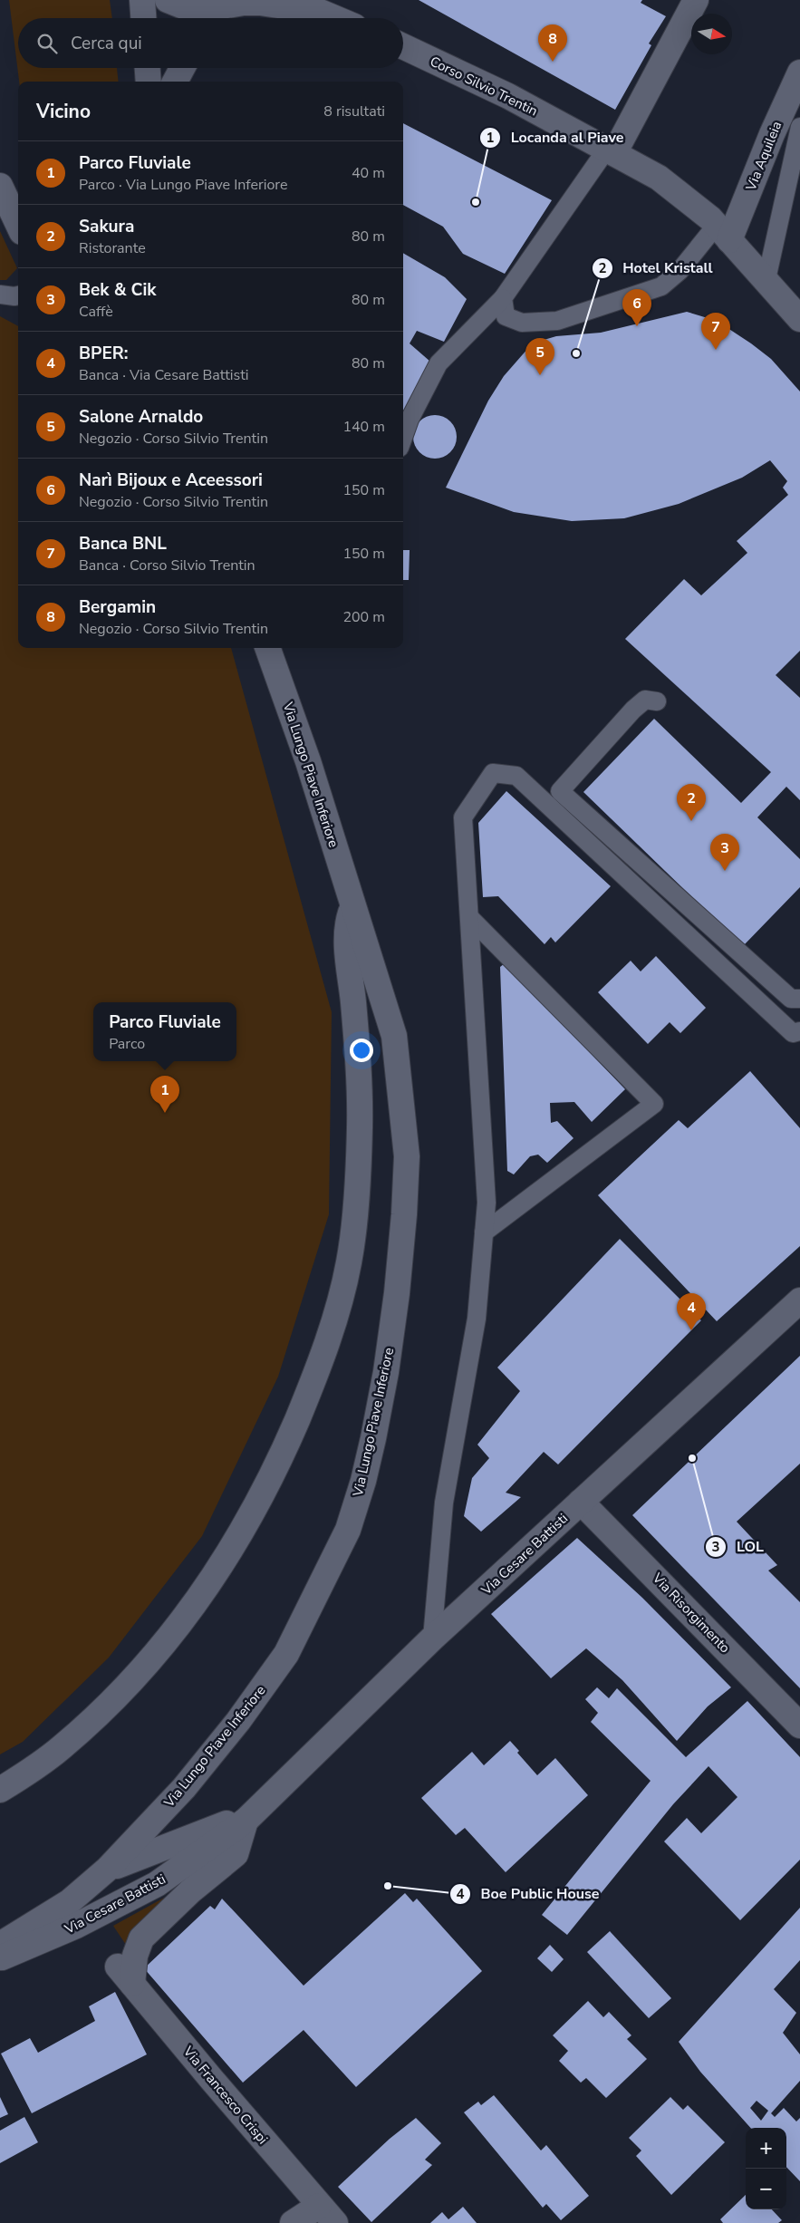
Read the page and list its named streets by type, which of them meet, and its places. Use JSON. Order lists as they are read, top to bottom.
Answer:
{
  "streets": {
    "street": [
      "Corso Silvio Trentin",
      "Via Aquileia",
      "Via Lungo Piave Inferiore",
      "Via Cesare Battisti",
      "Via Risorgimento",
      "Via Francesco Crispi"
    ]
  },
  "crossings": [
    ["Corso Silvio Trentin", "Via Aquileia"],
    ["Via Lungo Piave Inferiore", "Via Cesare Battisti"],
    ["Via Cesare Battisti", "Via Risorgimento"],
    ["Via Cesare Battisti", "Via Francesco Crispi"]
  ],
  "places": [
    "Locanda al Piave",
    "Hotel Kristall",
    "LOL",
    "Boe Public House"
  ],
  "north": "right",
  "page": {
    "search": "Cerca qui",
    "pins": [
      "8",
      "6",
      "7",
      "5",
      "2",
      "3",
      "1",
      "4"
    ],
    "heading": ["Vicino", "8 risultati"],
    "list": [
      {
        "mark": "1",
        "name": "Parco Fluviale",
        "note": "Parco · Via Lungo Piave Inferiore",
        "value": "40 m"
      },
      {
        "mark": "2",
        "name": "Sakura",
        "note": "Ristorante",
        "value": "80 m"
      },
      {
        "mark": "3",
        "name": "Bek & Cik",
        "note": "Caffè",
        "value": "80 m"
      },
      {
        "mark": "4",
        "name": "BPER:",
        "note": "Banca · Via Cesare Battisti",
        "value": "80 m"
      },
      {
        "mark": "5",
        "name": "Salone Arnaldo",
        "note": "Negozio · Corso Silvio Trentin",
        "value": "140 m"
      },
      {
        "mark": "6",
        "name": "Narì Bijoux e Aceessori",
        "note": "Negozio · Corso Silvio Trentin",
        "value": "150 m"
      },
      {
        "mark": "7",
        "name": "Banca BNL",
        "note": "Banca · Corso Silvio Trentin",
        "value": "150 m"
      },
      {
        "mark": "8",
        "name": "Bergamin",
        "note": "Negozio · Corso Silvio Trentin",
        "value": "200 m"
      }
    ],
    "popup": ["Parco Fluviale", "Parco"],
    "map_buttons": ["+", "−"]
  }
}
